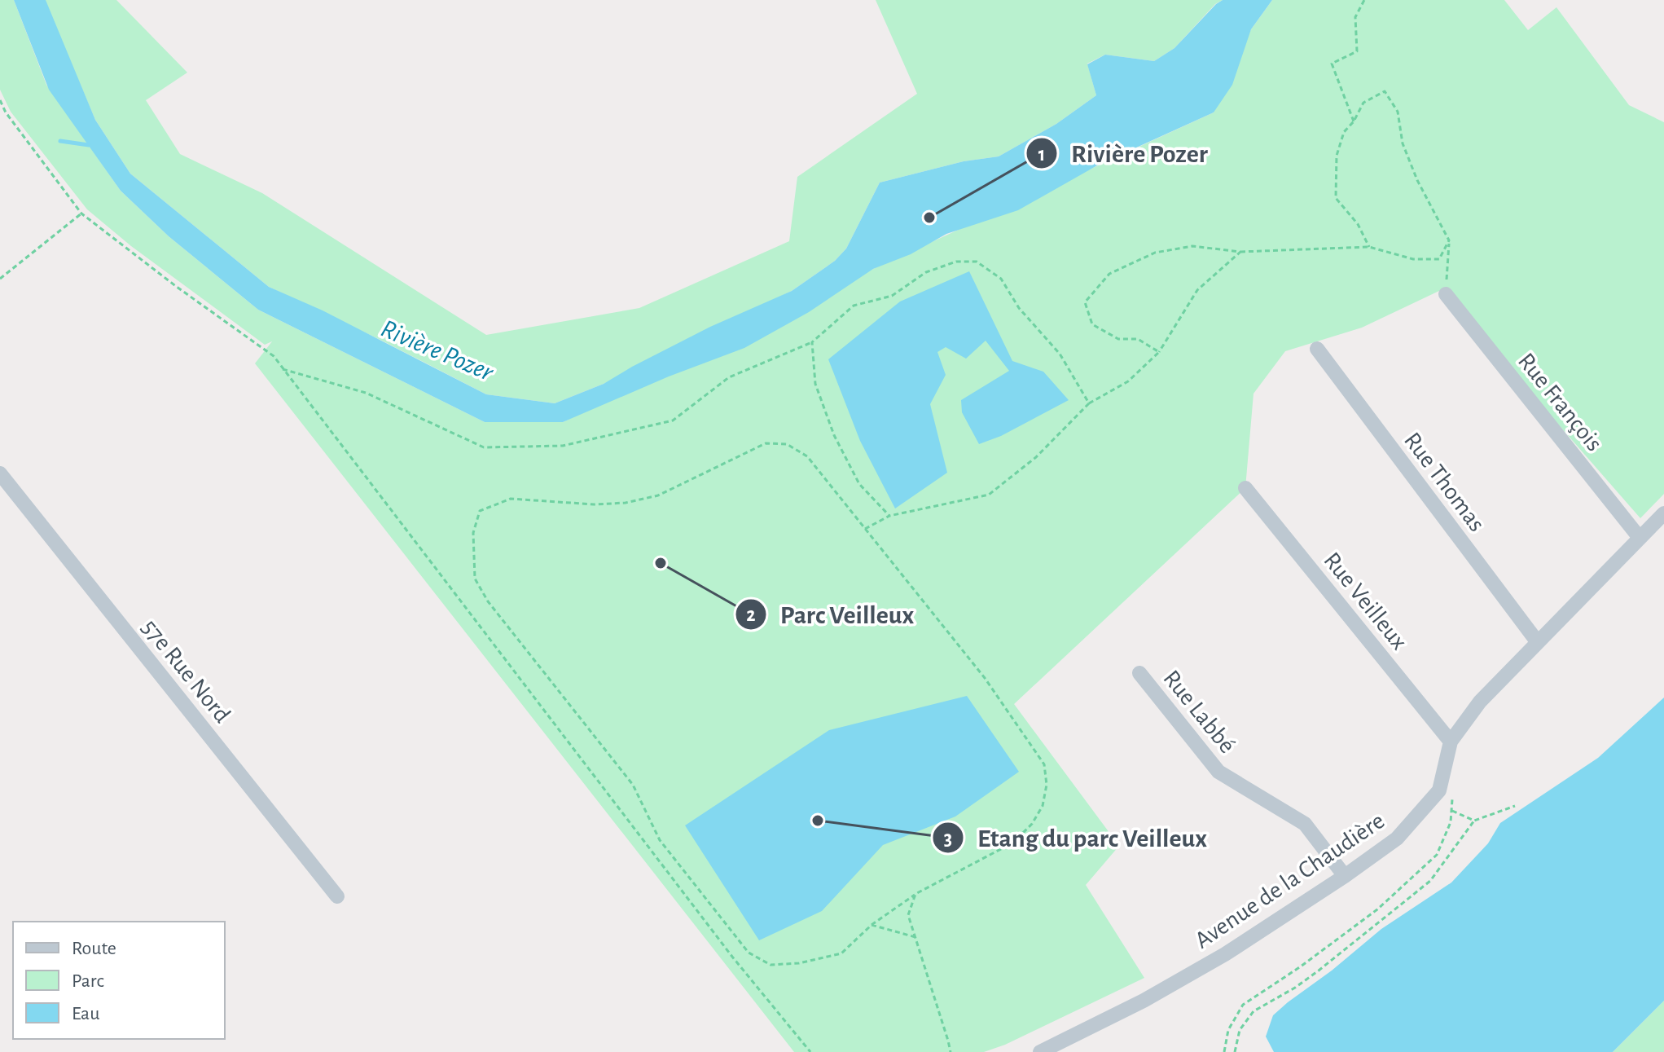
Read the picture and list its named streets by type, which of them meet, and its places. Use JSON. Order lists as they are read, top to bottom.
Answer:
{
  "streets": {
    "street": [
      "Rue François",
      "Rue Thomas",
      "Rue Veilleux",
      "57e Rue Nord",
      "Rue Labbé",
      "Avenue de la Chaudière"
    ]
  },
  "crossings": [
    ["Rue François", "Avenue de la Chaudière"],
    ["Rue Thomas", "Avenue de la Chaudière"],
    ["Rue Veilleux", "Avenue de la Chaudière"],
    ["Rue Labbé", "Avenue de la Chaudière"]
  ],
  "water": ["Rivière Pozer"],
  "places": ["Rivière Pozer", "Parc Veilleux", "Etang du parc Veilleux"],
  "legend": ["Route", "Parc", "Eau"]
}
